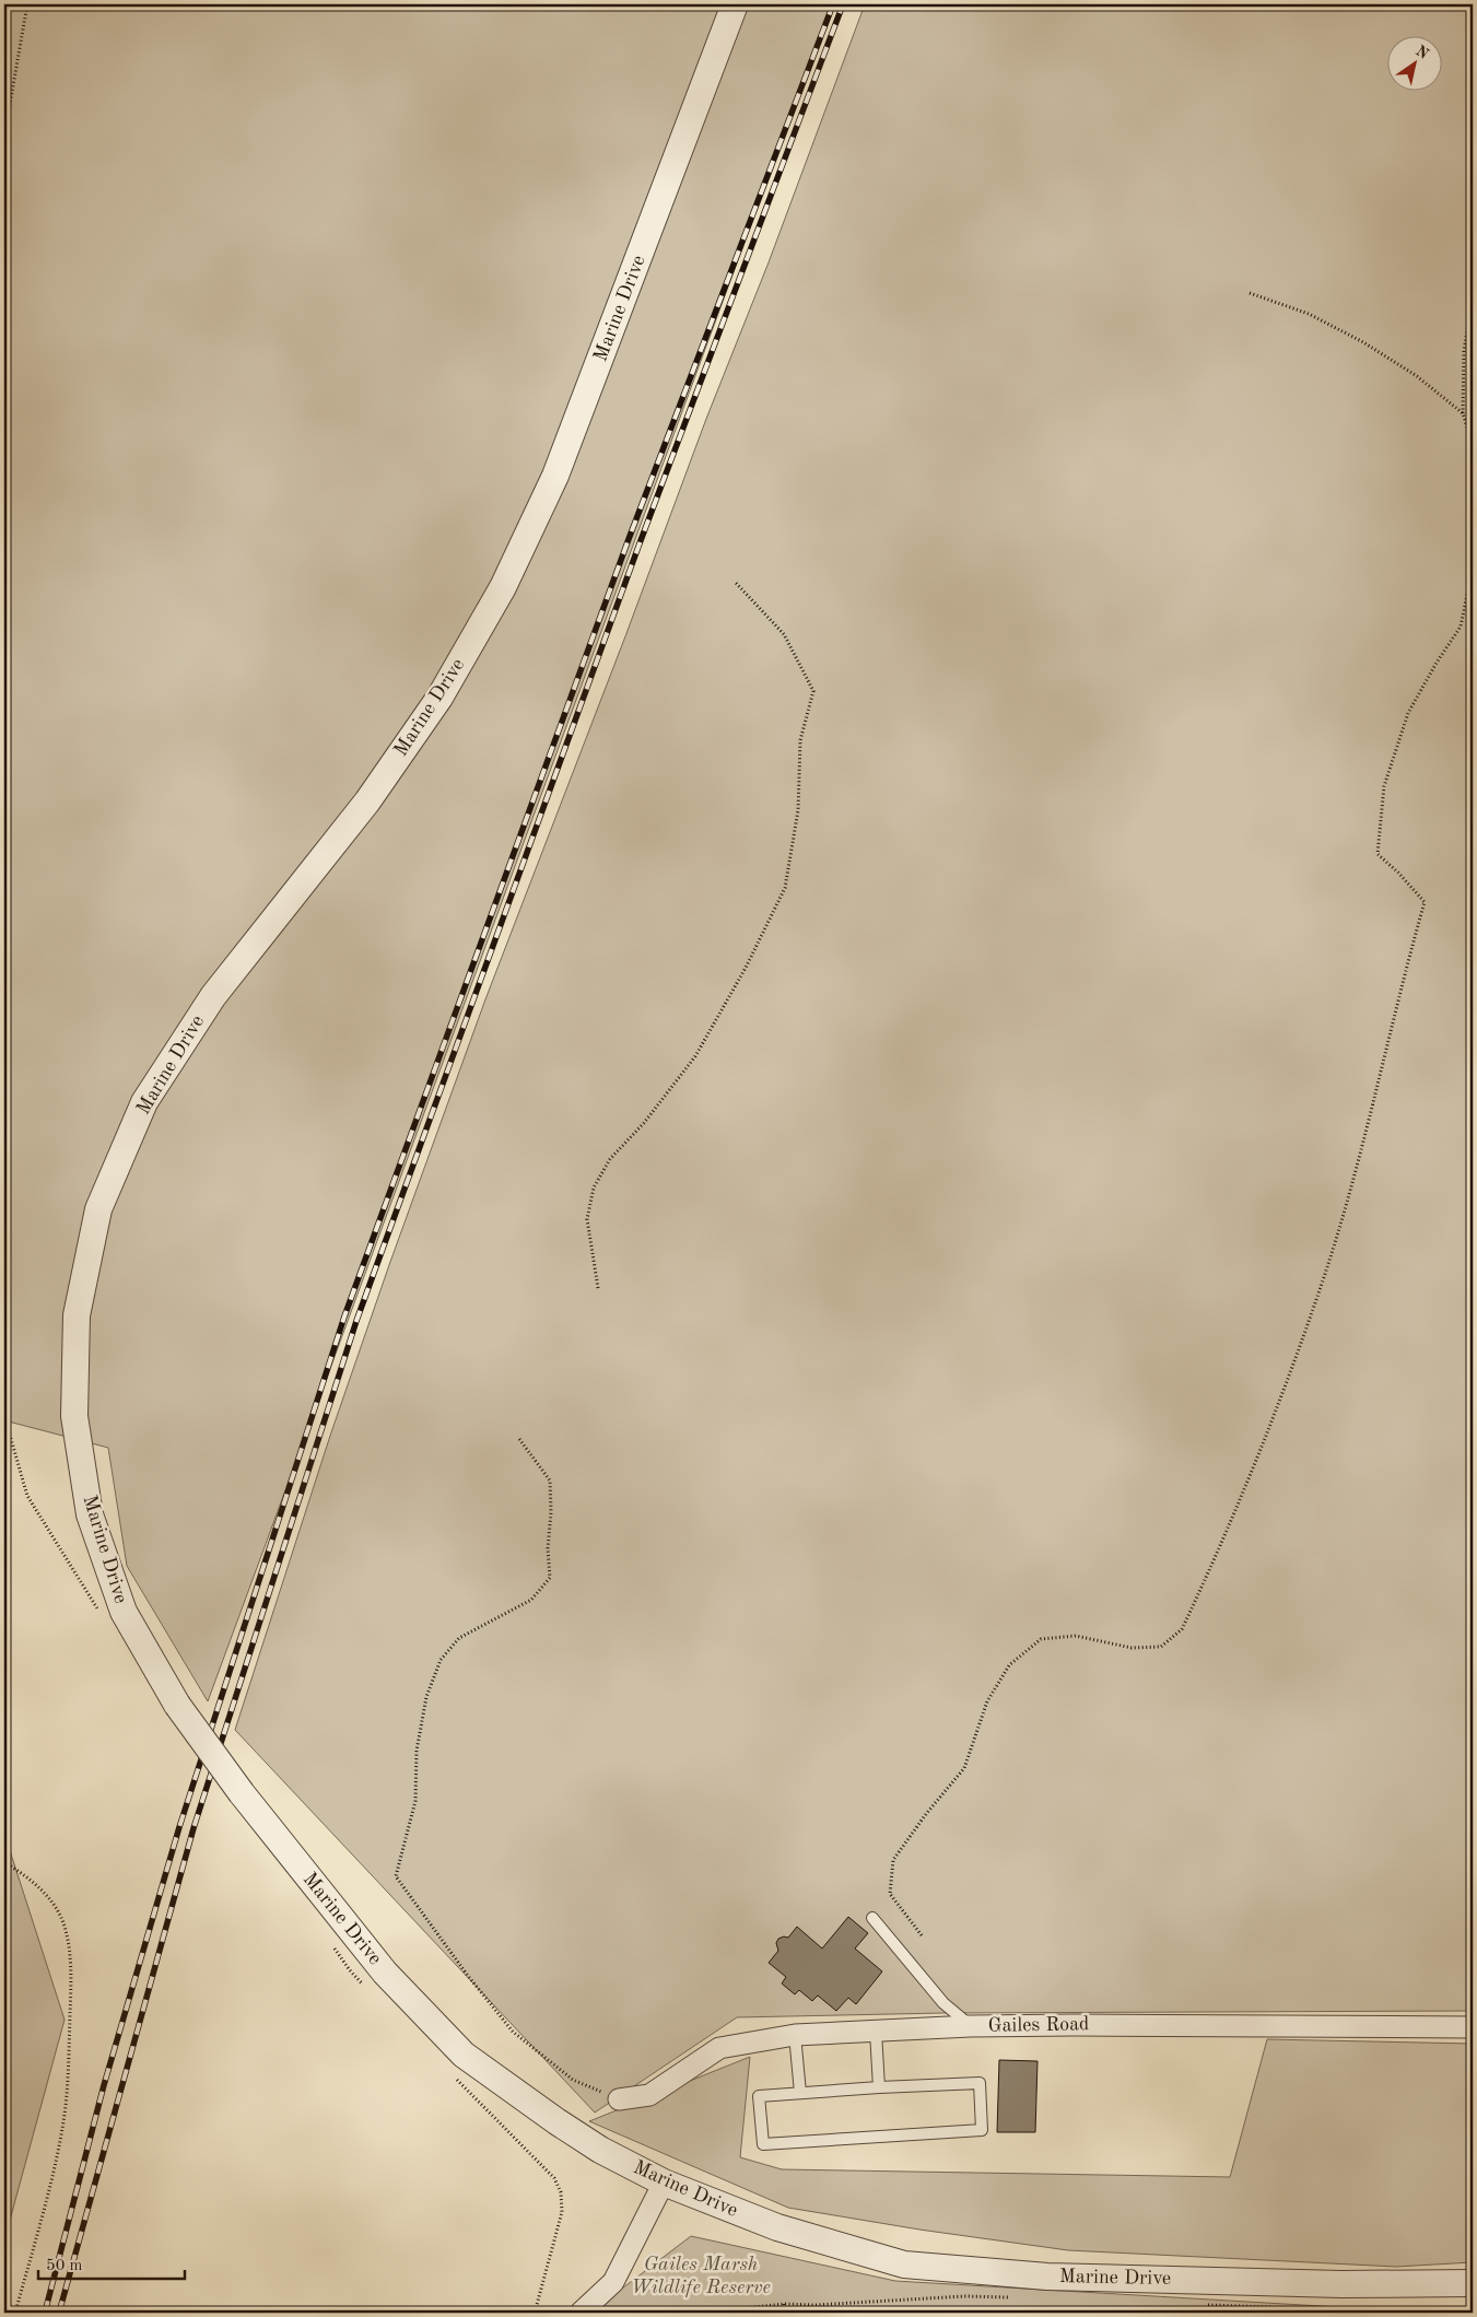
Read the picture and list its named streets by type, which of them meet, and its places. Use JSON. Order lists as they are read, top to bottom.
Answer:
{
  "streets": {
    "street": ["Marine Drive", "Gailes Road"]
  },
  "parks": ["Gailes Marsh Wildlife Reserve"],
  "scale_bar": "50 m",
  "north": "top right"
}
